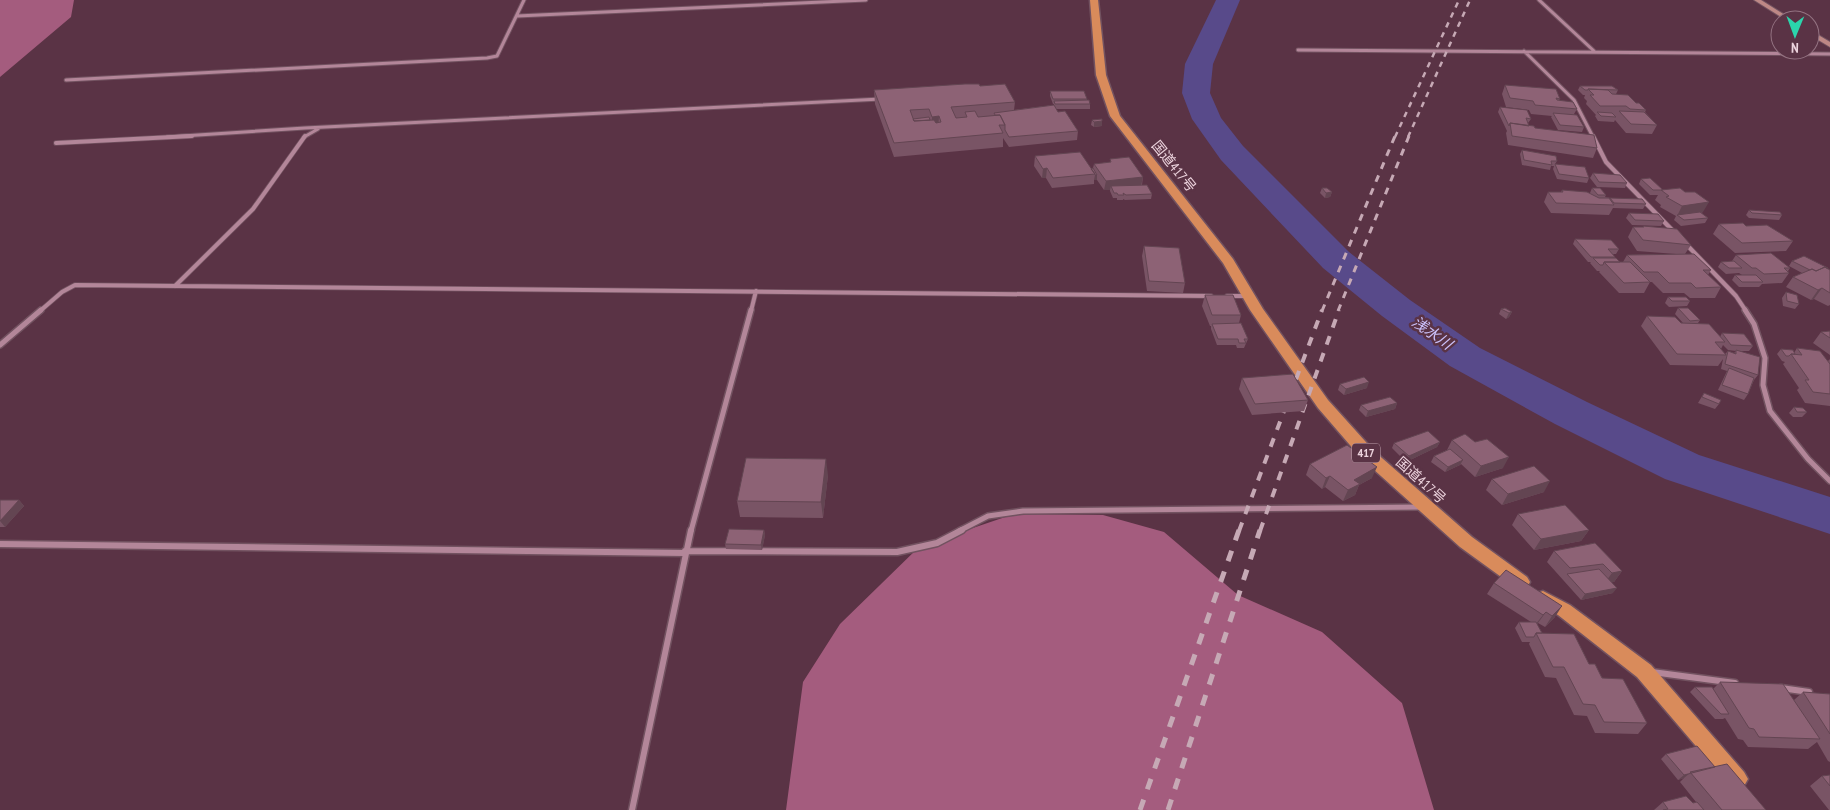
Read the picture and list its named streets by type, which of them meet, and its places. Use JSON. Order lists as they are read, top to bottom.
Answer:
{
  "streets": {
    "highway": ["国道417号", "417"]
  },
  "water": ["浅水川"],
  "north": "bottom"
}
